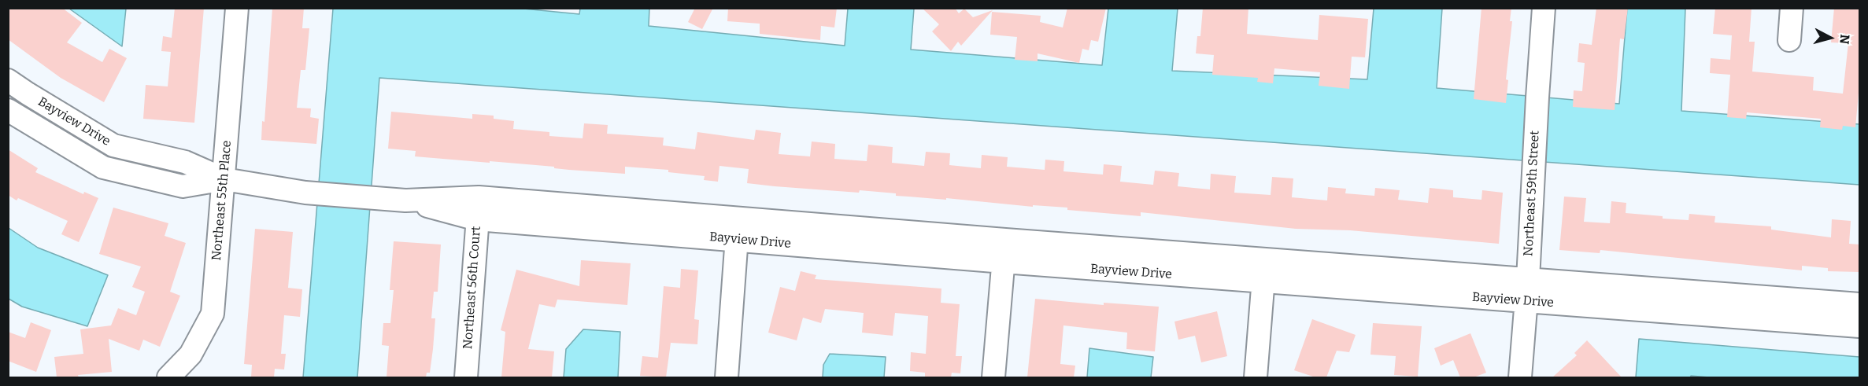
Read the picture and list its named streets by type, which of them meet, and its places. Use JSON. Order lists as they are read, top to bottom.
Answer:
{
  "streets": {
    "street": [
      "Bayview Drive",
      "Northeast 59th Street",
      "Northeast 55th Place",
      "Northeast 56th Court"
    ]
  },
  "crossings": [
    ["Bayview Drive", "Northeast 59th Street"],
    ["Bayview Drive", "Northeast 55th Place"],
    ["Bayview Drive", "Northeast 56th Court"]
  ],
  "north": "right"
}
